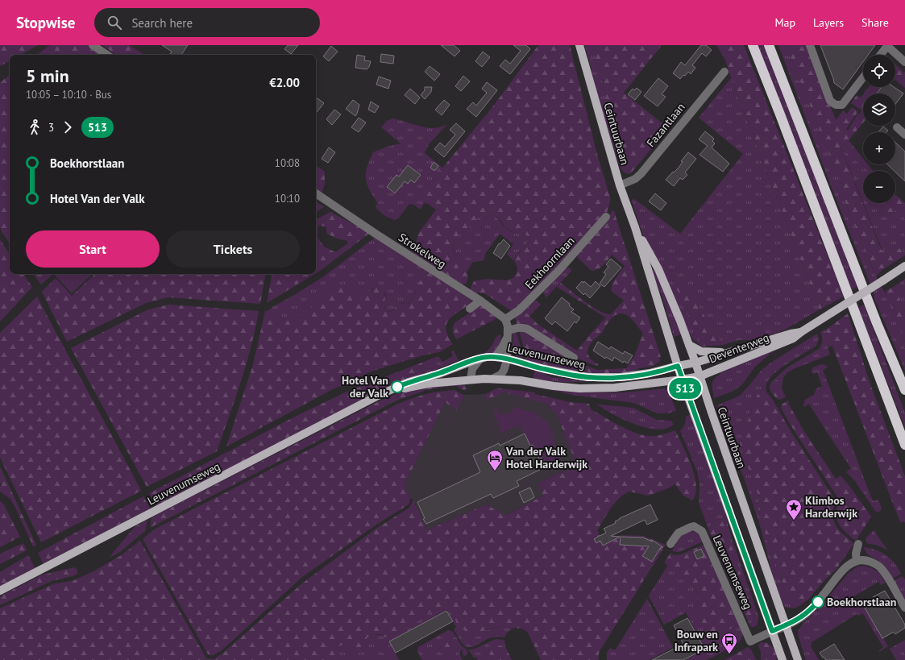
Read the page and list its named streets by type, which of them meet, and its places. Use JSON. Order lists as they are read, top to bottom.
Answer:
{
  "streets": {
    "main road": ["Ceintuurbaan", "Deventerweg", "Leuvenumseweg"],
    "street": ["Fazantlaan", "Strokelweg", "Eekhoornlaan"]
  },
  "crossings": [
    ["Fazantlaan", "Ceintuurbaan"],
    ["Ceintuurbaan", "Deventerweg"],
    ["Ceintuurbaan", "Leuvenumseweg"],
    ["Strokelweg", "Eekhoornlaan"],
    ["Deventerweg", "Leuvenumseweg"]
  ],
  "places": {
    "other": ["Hotel Van der Valk", "Boekhorstlaan"],
    "hotel": ["Van der Valk Hotel Harderwijk"],
    "place": ["Klimbos Harderwijk"],
    "bus stop": ["Bouw en Infrapark"]
  },
  "lines": ["bus line 513"],
  "page": {
    "header": "Stopwise",
    "search": "Search here",
    "nav": ["Map", "Layers", "Share"],
    "on_map": "513",
    "map_buttons": ["+", "−"],
    "heading": ["5 min", "10:05 – 10:10 · Bus", "€2.00"],
    "legs": ["3", "513"],
    "list": [
      {
        "name": "Boekhorstlaan",
        "value": "10:08"
      },
      {
        "name": "Hotel Van der Valk",
        "value": "10:10"
      }
    ],
    "buttons": ["Start", "Tickets"]
  }
}
